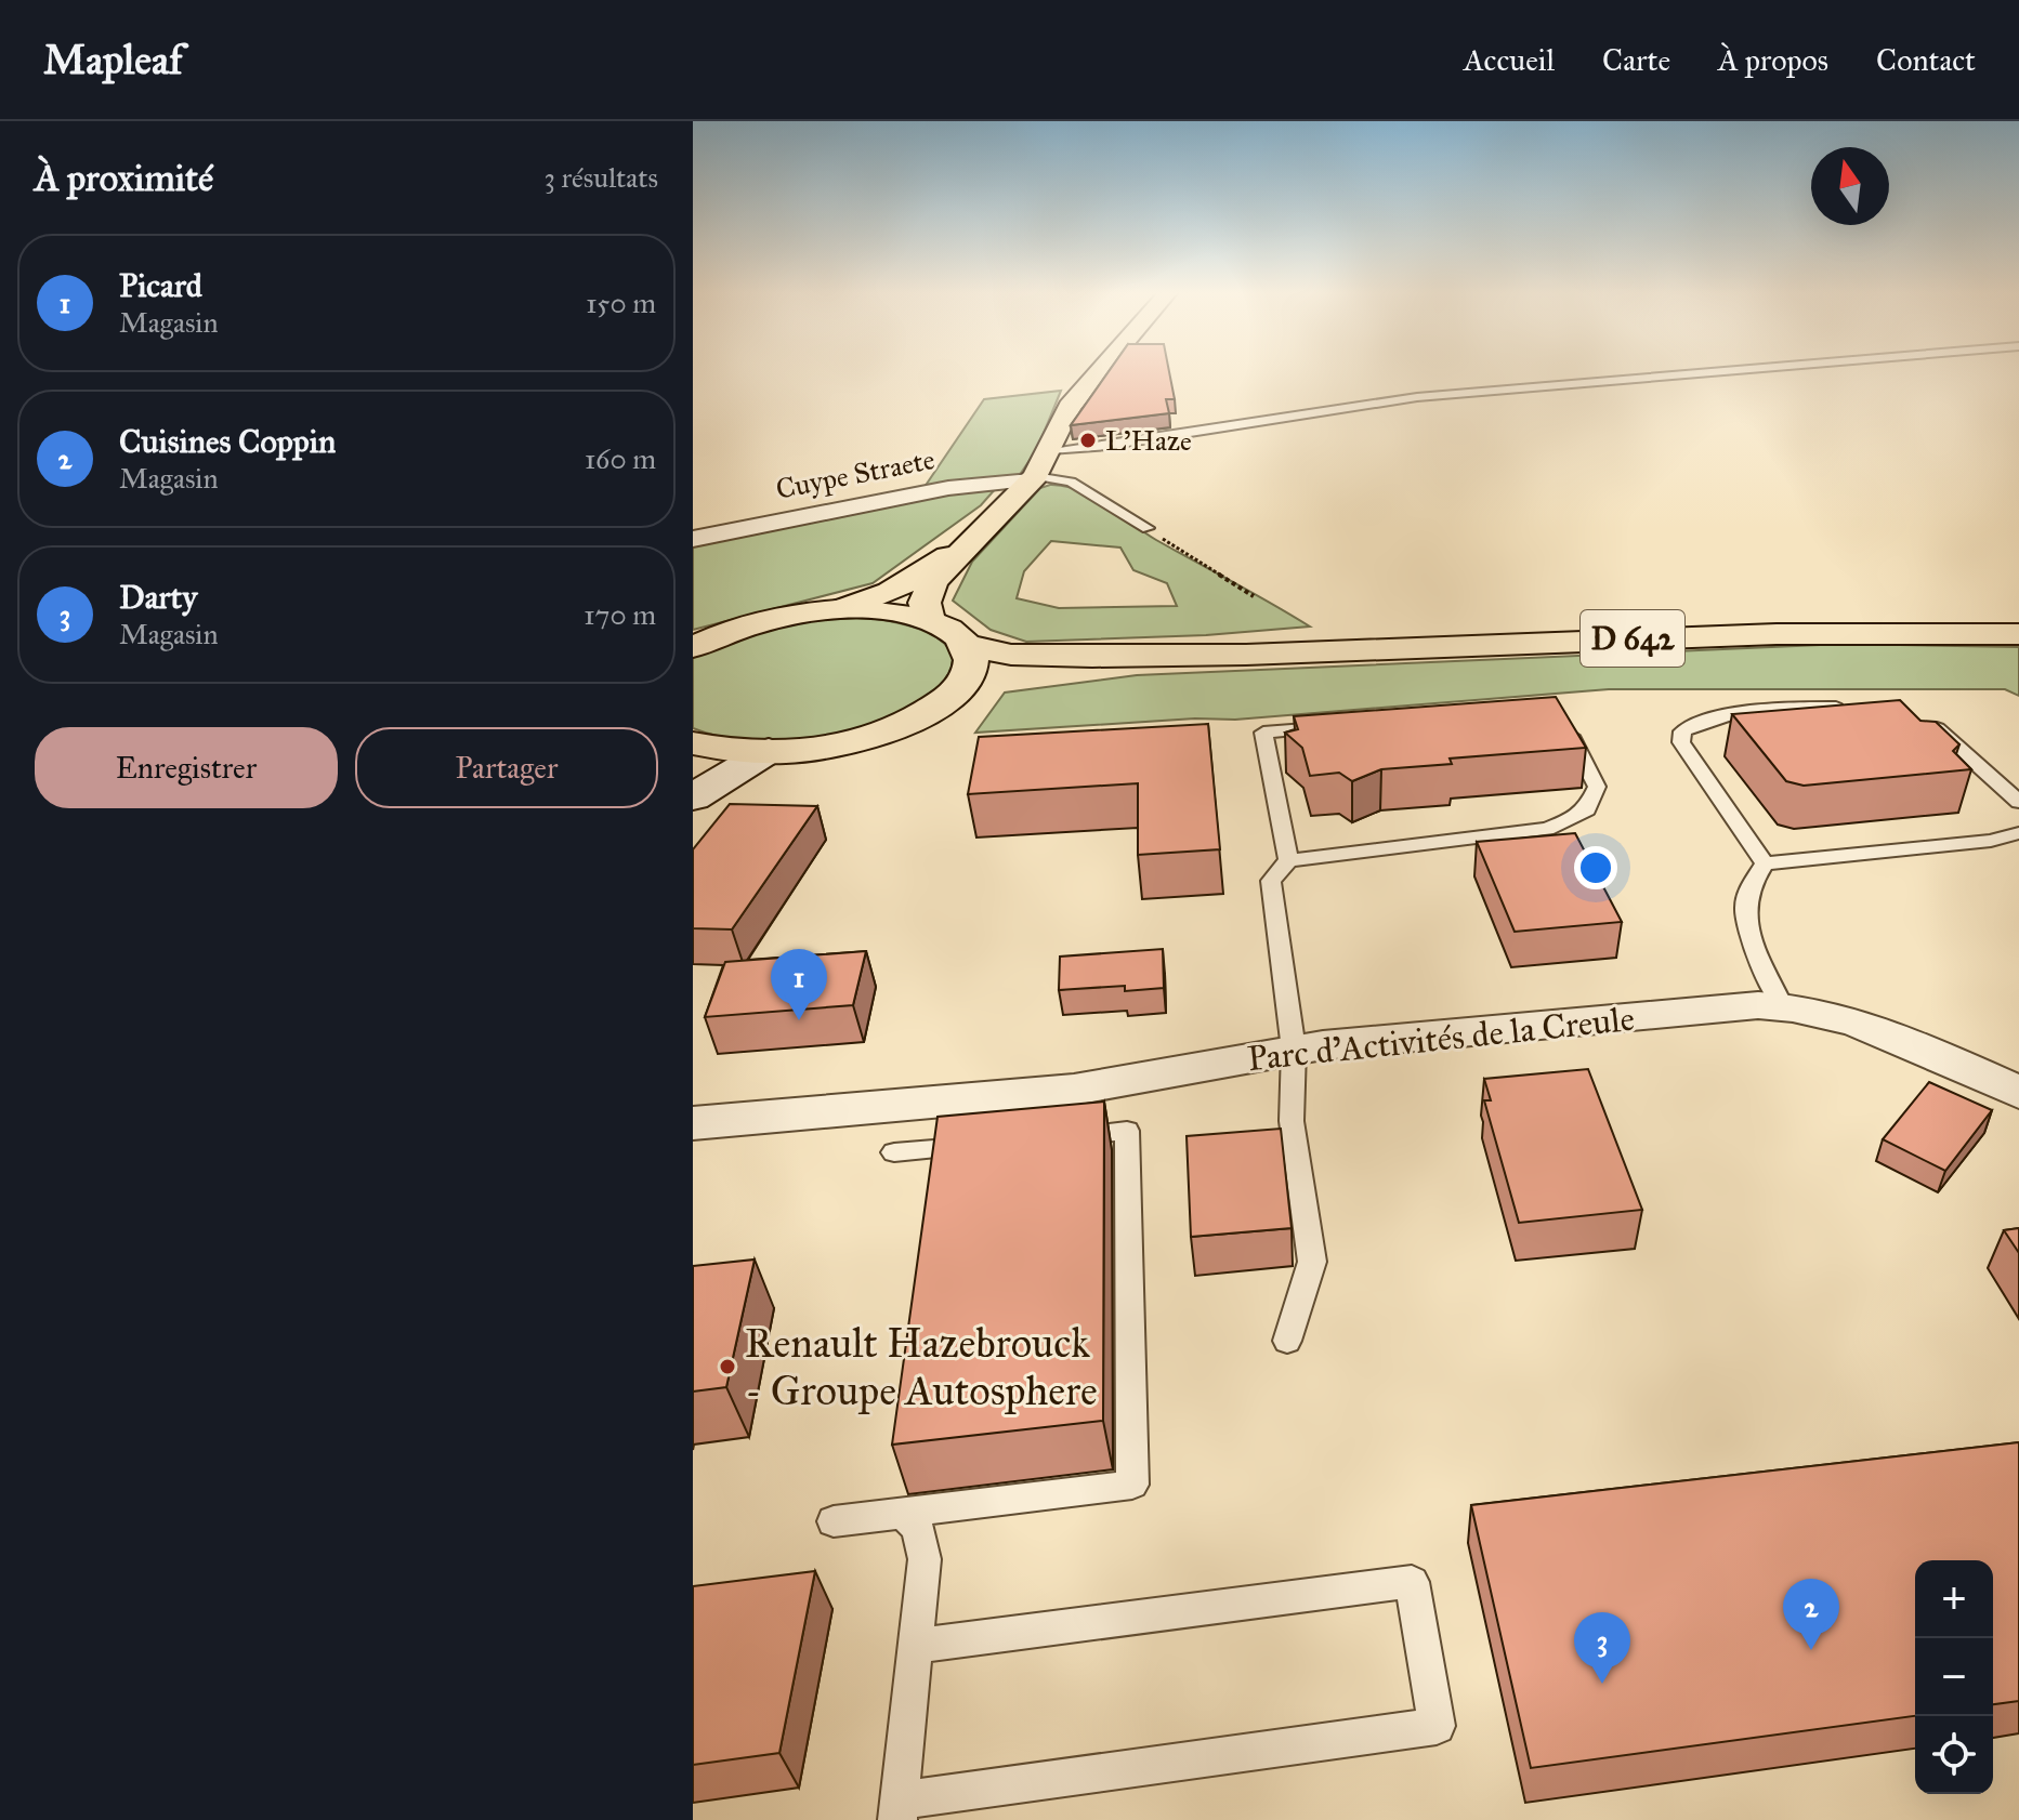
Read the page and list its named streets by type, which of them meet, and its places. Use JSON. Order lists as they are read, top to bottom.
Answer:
{
  "streets": {
    "main road": ["D 642"],
    "street": ["Cuype Straete", "Parc d'Activités de la Creule"]
  },
  "places": ["L'Haze", "Renault Hazebrouck - Groupe Autosphere"],
  "north": "top",
  "page": {
    "header": "Mapleaf",
    "nav": [
      "Accueil",
      "Carte",
      "À propos",
      "Contact"
    ],
    "heading": ["À proximité", "3 résultats"],
    "list": [
      {
        "mark": "1",
        "name": "Picard",
        "note": "Magasin",
        "value": "150 m"
      },
      {
        "mark": "2",
        "name": "Cuisines Coppin",
        "note": "Magasin",
        "value": "160 m"
      },
      {
        "mark": "3",
        "name": "Darty",
        "note": "Magasin",
        "value": "170 m"
      }
    ],
    "buttons": ["Enregistrer", "Partager"],
    "pins": ["1", "2", "3"],
    "map_buttons": ["+", "−"]
  }
}
